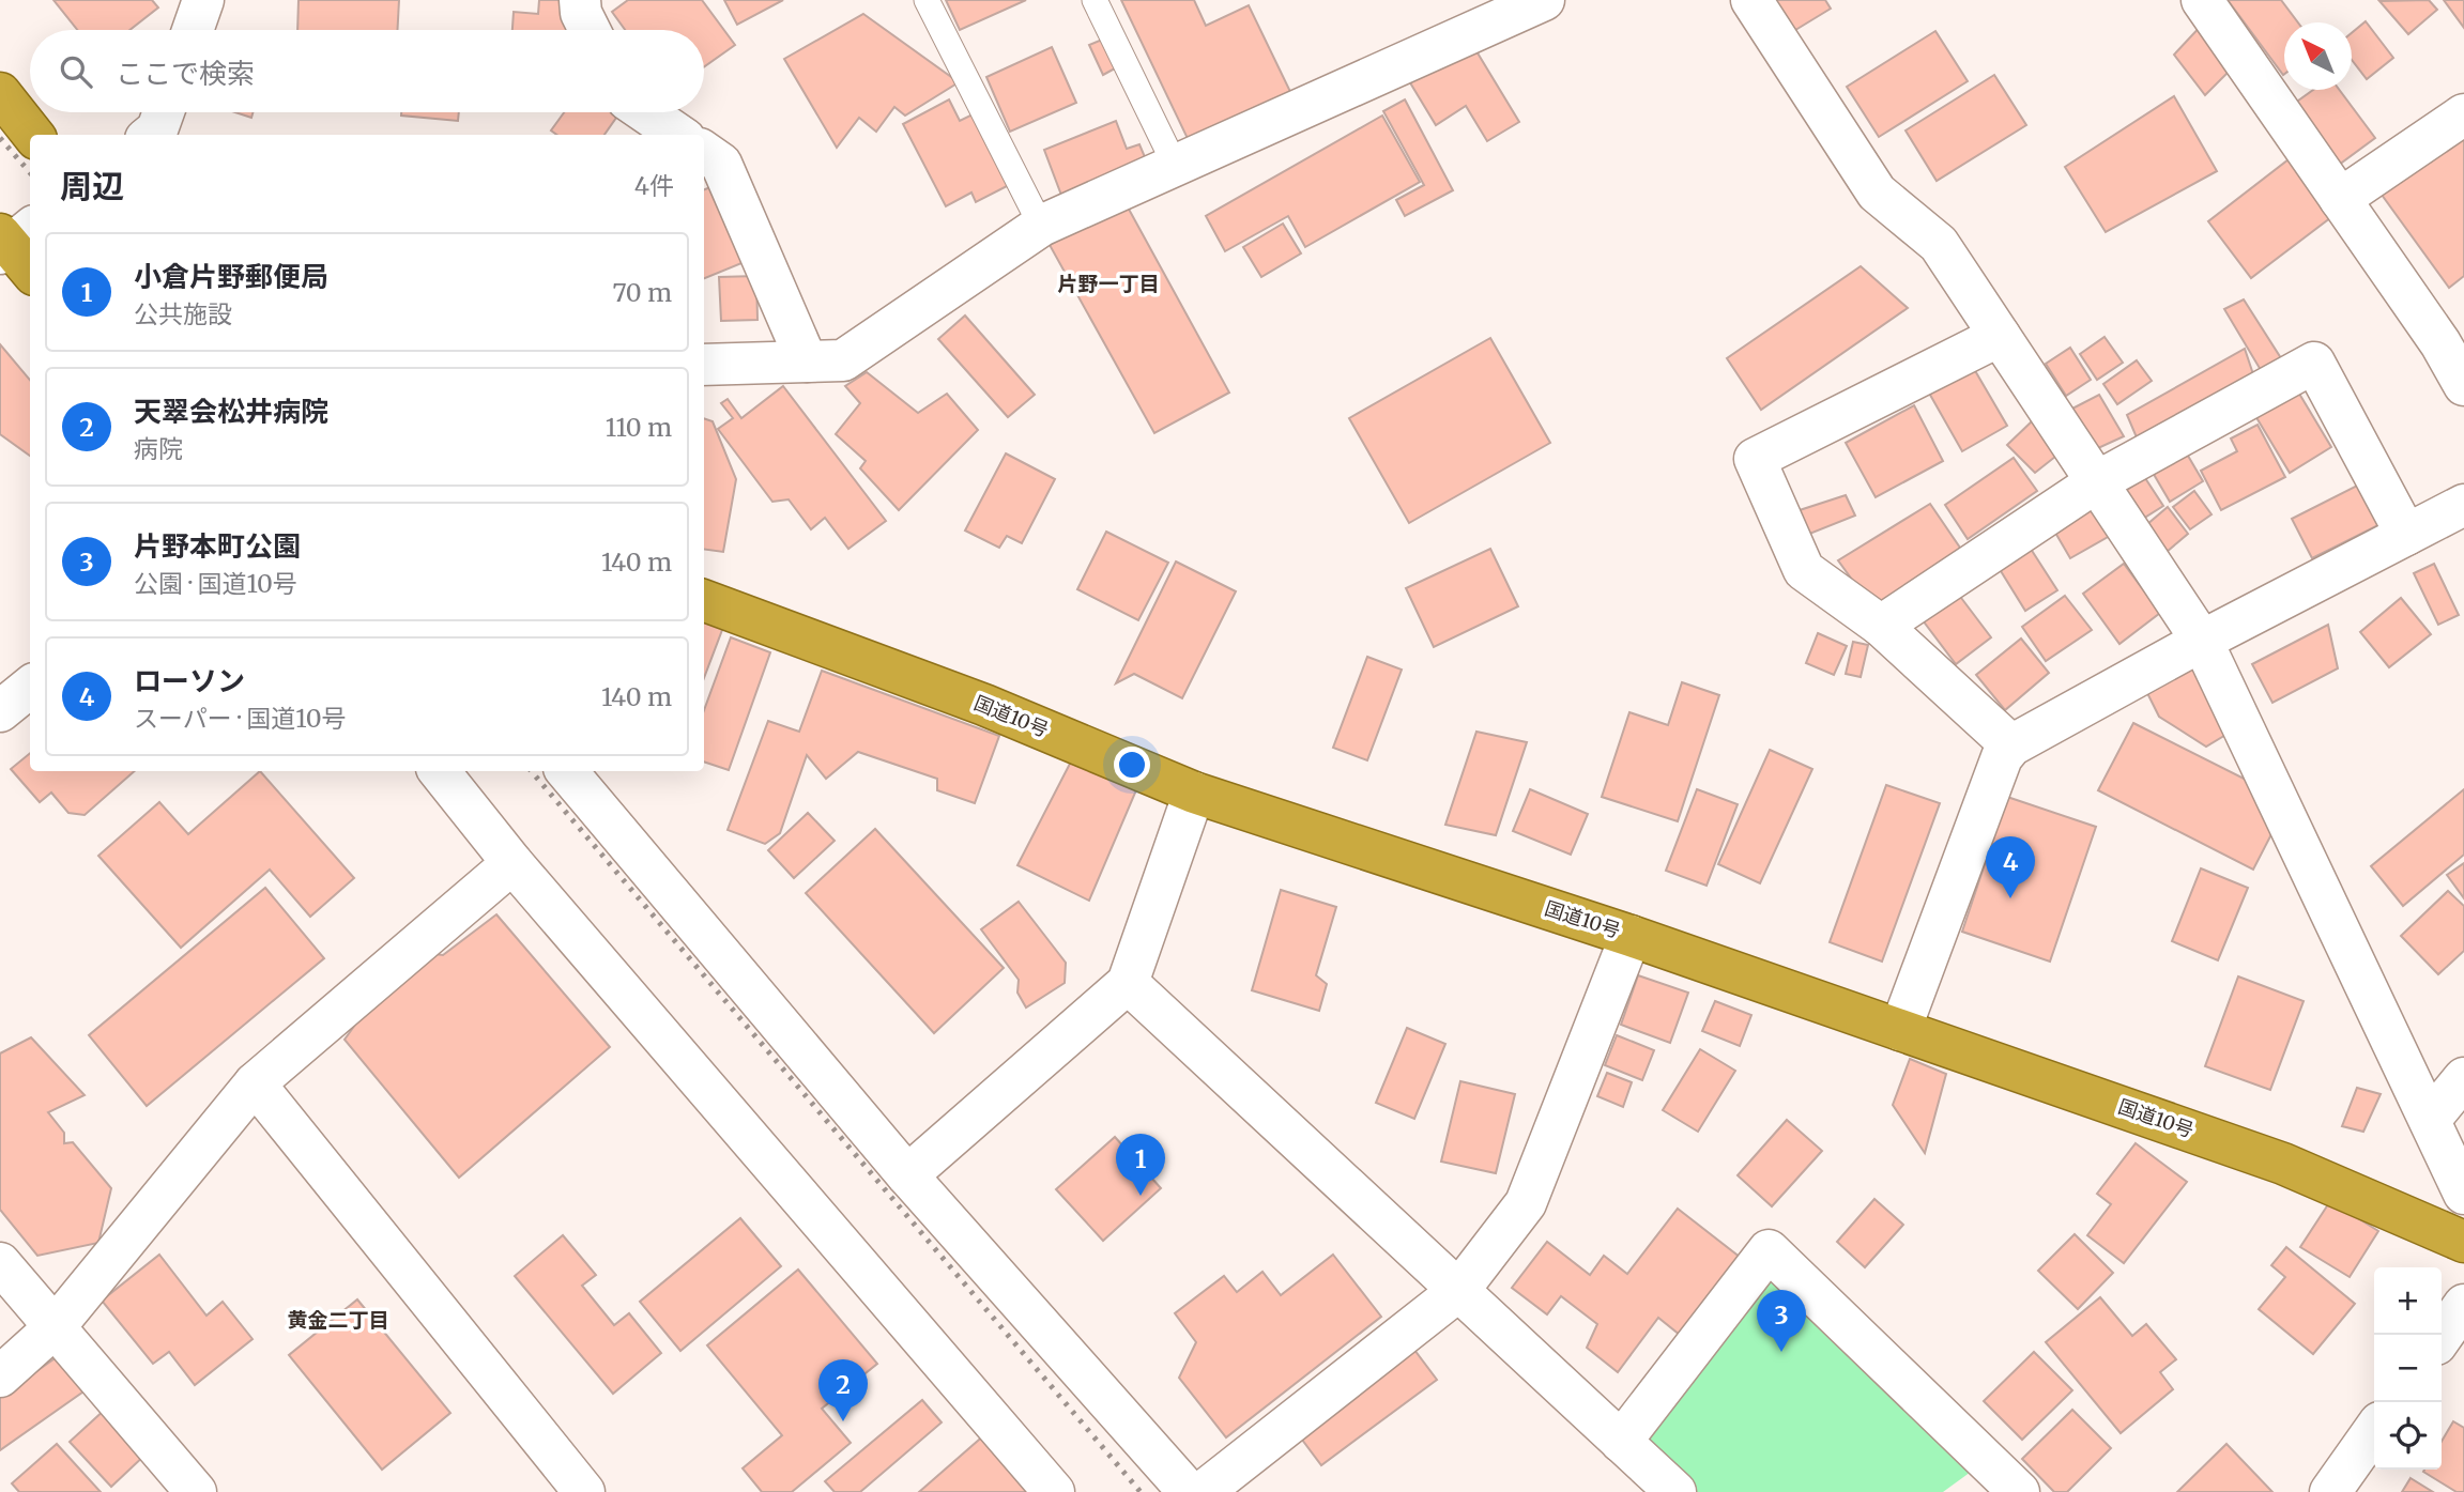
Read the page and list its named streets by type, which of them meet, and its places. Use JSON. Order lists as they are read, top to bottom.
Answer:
{
  "streets": {
    "highway": ["国道10号"]
  },
  "districts": ["片野一丁目", "黄金二丁目"],
  "north": "top left",
  "page": {
    "search": "ここで検索",
    "heading": ["周辺", "4件"],
    "list": [
      {
        "mark": "1",
        "name": "小倉片野郵便局",
        "note": "公共施設",
        "value": "70 m"
      },
      {
        "mark": "2",
        "name": "天翠会松井病院",
        "note": "病院",
        "value": "110 m"
      },
      {
        "mark": "3",
        "name": "片野本町公園",
        "note": "公園 · 国道10号",
        "value": "140 m"
      },
      {
        "mark": "4",
        "name": "ローソン",
        "note": "スーパー · 国道10号",
        "value": "140 m"
      }
    ],
    "pins": [
      "4",
      "1",
      "3",
      "2"
    ],
    "map_buttons": ["+", "−"]
  }
}
